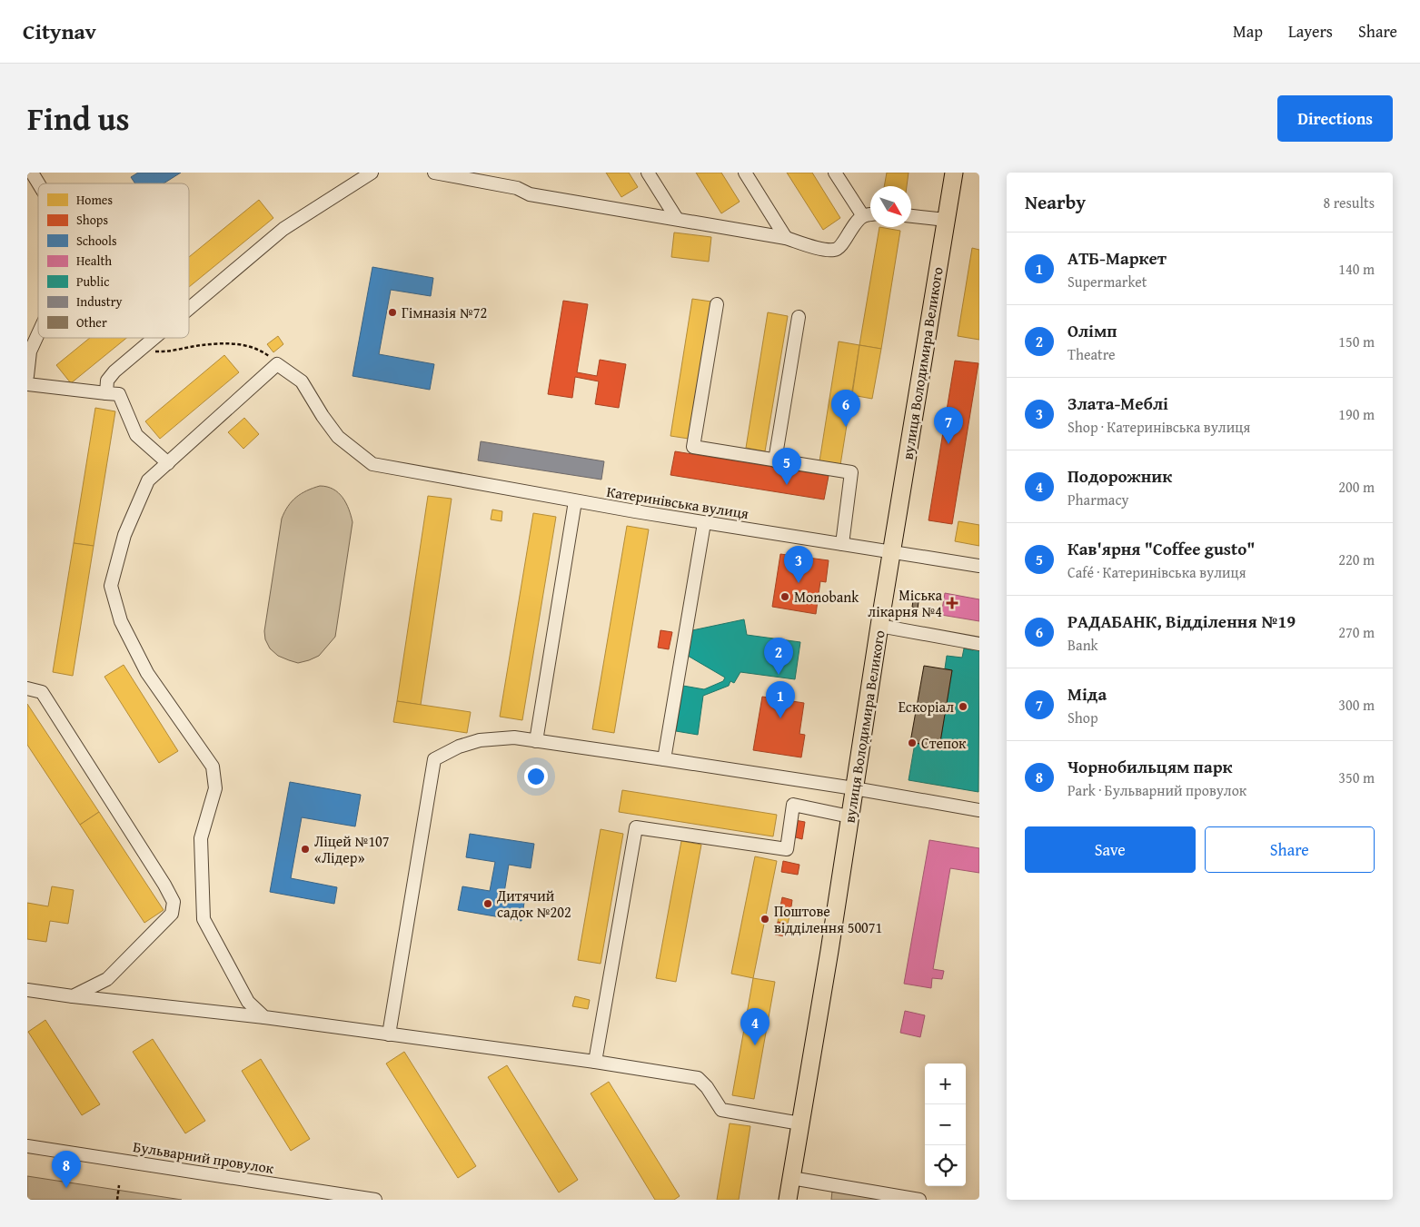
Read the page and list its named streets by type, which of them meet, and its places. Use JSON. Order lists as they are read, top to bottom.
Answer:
{
  "streets": {
    "main road": ["вулиця Володимира Великого"],
    "street": ["Катеринівська вулиця", "Бульварний провулок"]
  },
  "crossings": [
    ["вулиця Володимира Великого", "Катеринівська вулиця"]
  ],
  "places": {
    "other": [
      "Гімназія №72",
      "Monobank",
      "Ескоріал",
      "Степок",
      "Ліцей №107 «Лідер»",
      "Дитячий садок №202",
      "Поштове відділення 50071"
    ],
    "health": ["Міська лікарня №4"]
  },
  "legend": [
    "Homes",
    "Shops",
    "Schools",
    "Health",
    "Public",
    "Industry",
    "Other"
  ],
  "north": "bottom right",
  "page": {
    "header": "Citynav",
    "nav": ["Map", "Layers", "Share"],
    "title": "Find us",
    "buttons": [
      "Directions",
      ["Save", "Share"]
    ],
    "heading": ["Nearby", "8 results"],
    "list": [
      {
        "mark": "1",
        "name": "АТБ-Маркет",
        "note": "Supermarket",
        "value": "140 m"
      },
      {
        "mark": "2",
        "name": "Олімп",
        "note": "Theatre",
        "value": "150 m"
      },
      {
        "mark": "3",
        "name": "Злата-Меблі",
        "note": "Shop · Катеринівська вулиця",
        "value": "190 m"
      },
      {
        "mark": "4",
        "name": "Подорожник",
        "note": "Pharmacy",
        "value": "200 m"
      },
      {
        "mark": "5",
        "name": "Кав'ярня \"Coffee gusto\"",
        "note": "Café · Катеринівська вулиця",
        "value": "220 m"
      },
      {
        "mark": "6",
        "name": "РАДАБАНК, Відділення №19",
        "note": "Bank",
        "value": "270 m"
      },
      {
        "mark": "7",
        "name": "Міда",
        "note": "Shop",
        "value": "300 m"
      },
      {
        "mark": "8",
        "name": "Чорнобильцям парк",
        "note": "Park · Бульварний провулок",
        "value": "350 m"
      }
    ],
    "pins": [
      "6",
      "7",
      "5",
      "3",
      "2",
      "1",
      "4",
      "8"
    ],
    "map_buttons": ["+", "−"]
  }
}
